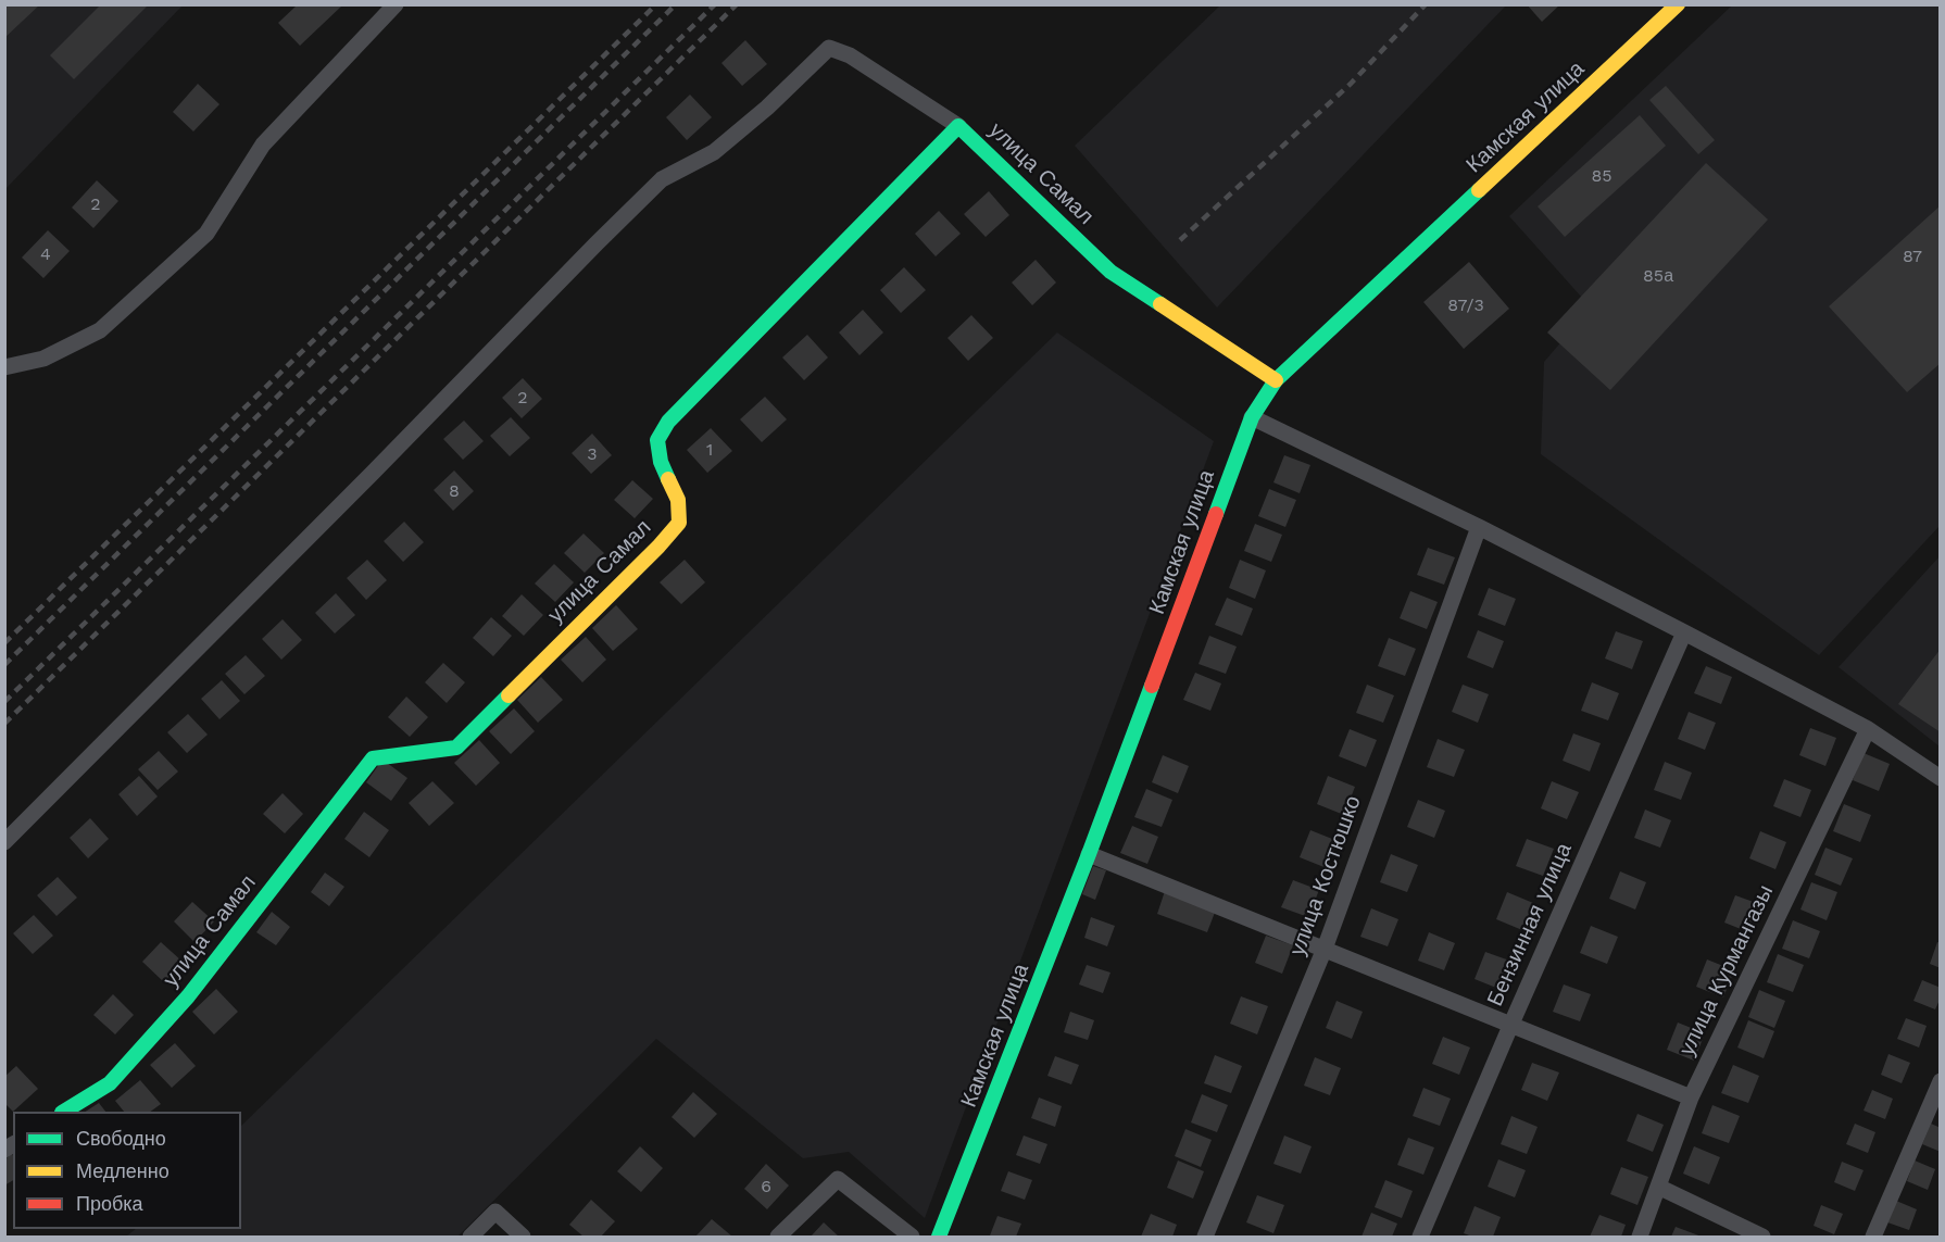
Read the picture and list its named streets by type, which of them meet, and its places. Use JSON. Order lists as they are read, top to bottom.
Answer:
{
  "streets": {
    "street": [
      "Камская улица",
      "улица Самал",
      "улица Костюшко",
      "Бензинная улица",
      "улица Курмангазы"
    ]
  },
  "crossings": [
    ["Камская улица", "улица Самал"]
  ],
  "house_numbers": [
    "85",
    "2",
    "4",
    "87",
    "85а",
    "87/3",
    "2",
    "1",
    "3",
    "8",
    "6"
  ],
  "legend": ["Свободно", "Медленно", "Пробка"]
}
